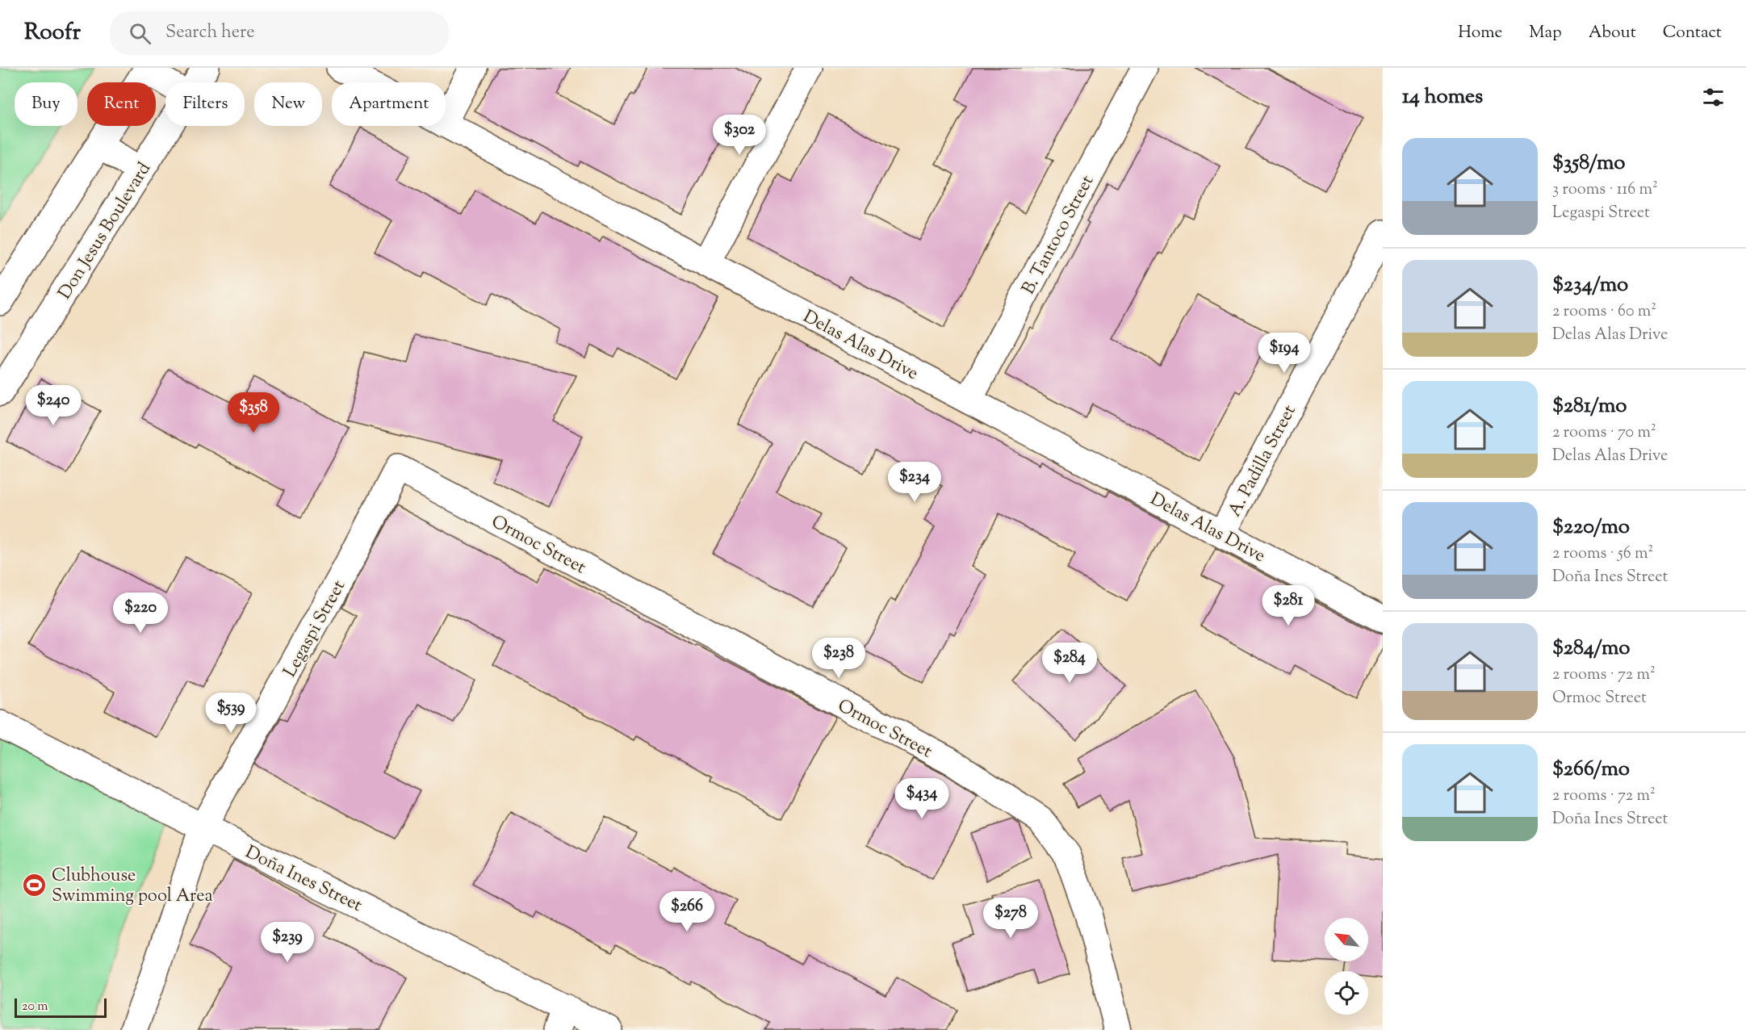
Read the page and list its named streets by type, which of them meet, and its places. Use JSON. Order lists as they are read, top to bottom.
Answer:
{
  "streets": {
    "street": [
      "Don Jesus Boulevard",
      "B. Tantoco Street",
      "Delas Alas Drive",
      "A. Padilla Street",
      "Ormoc Street",
      "Legaspi Street",
      "Doña Ines Street"
    ]
  },
  "crossings": [
    ["B. Tantoco Street", "Delas Alas Drive"],
    ["Delas Alas Drive", "A. Padilla Street"],
    ["Ormoc Street", "Legaspi Street"],
    ["Legaspi Street", "Doña Ines Street"]
  ],
  "places": {
    "sports": ["Clubhouse Swimming pool Area"]
  },
  "scale_bar": "20 m",
  "north": "top left",
  "page": {
    "header": "Roofr",
    "search": "Search here",
    "nav": [
      "Home",
      "Map",
      "About",
      "Contact"
    ],
    "heading": "14 homes",
    "chip": [
      "Buy",
      "Rent",
      "Filters",
      "New",
      "Apartment"
    ],
    "price": [
      "$302",
      "$194",
      "$240",
      "$358",
      "$234",
      "$281",
      "$220",
      "$238",
      "$284",
      "$539",
      "$434",
      "$266",
      "$278",
      "$239"
    ],
    "list": [
      {
        "name": "$358/mo",
        "note": "3 rooms · 116 m² · Legaspi Street"
      },
      {
        "name": "$234/mo",
        "note": "2 rooms · 60 m² · Delas Alas Drive"
      },
      {
        "name": "$281/mo",
        "note": "2 rooms · 70 m² · Delas Alas Drive"
      },
      {
        "name": "$220/mo",
        "note": "2 rooms · 56 m² · Doña Ines Street"
      },
      {
        "name": "$284/mo",
        "note": "2 rooms · 72 m² · Ormoc Street"
      },
      {
        "name": "$266/mo",
        "note": "2 rooms · 72 m² · Doña Ines Street"
      }
    ],
    "scale": "20 m"
  }
}
